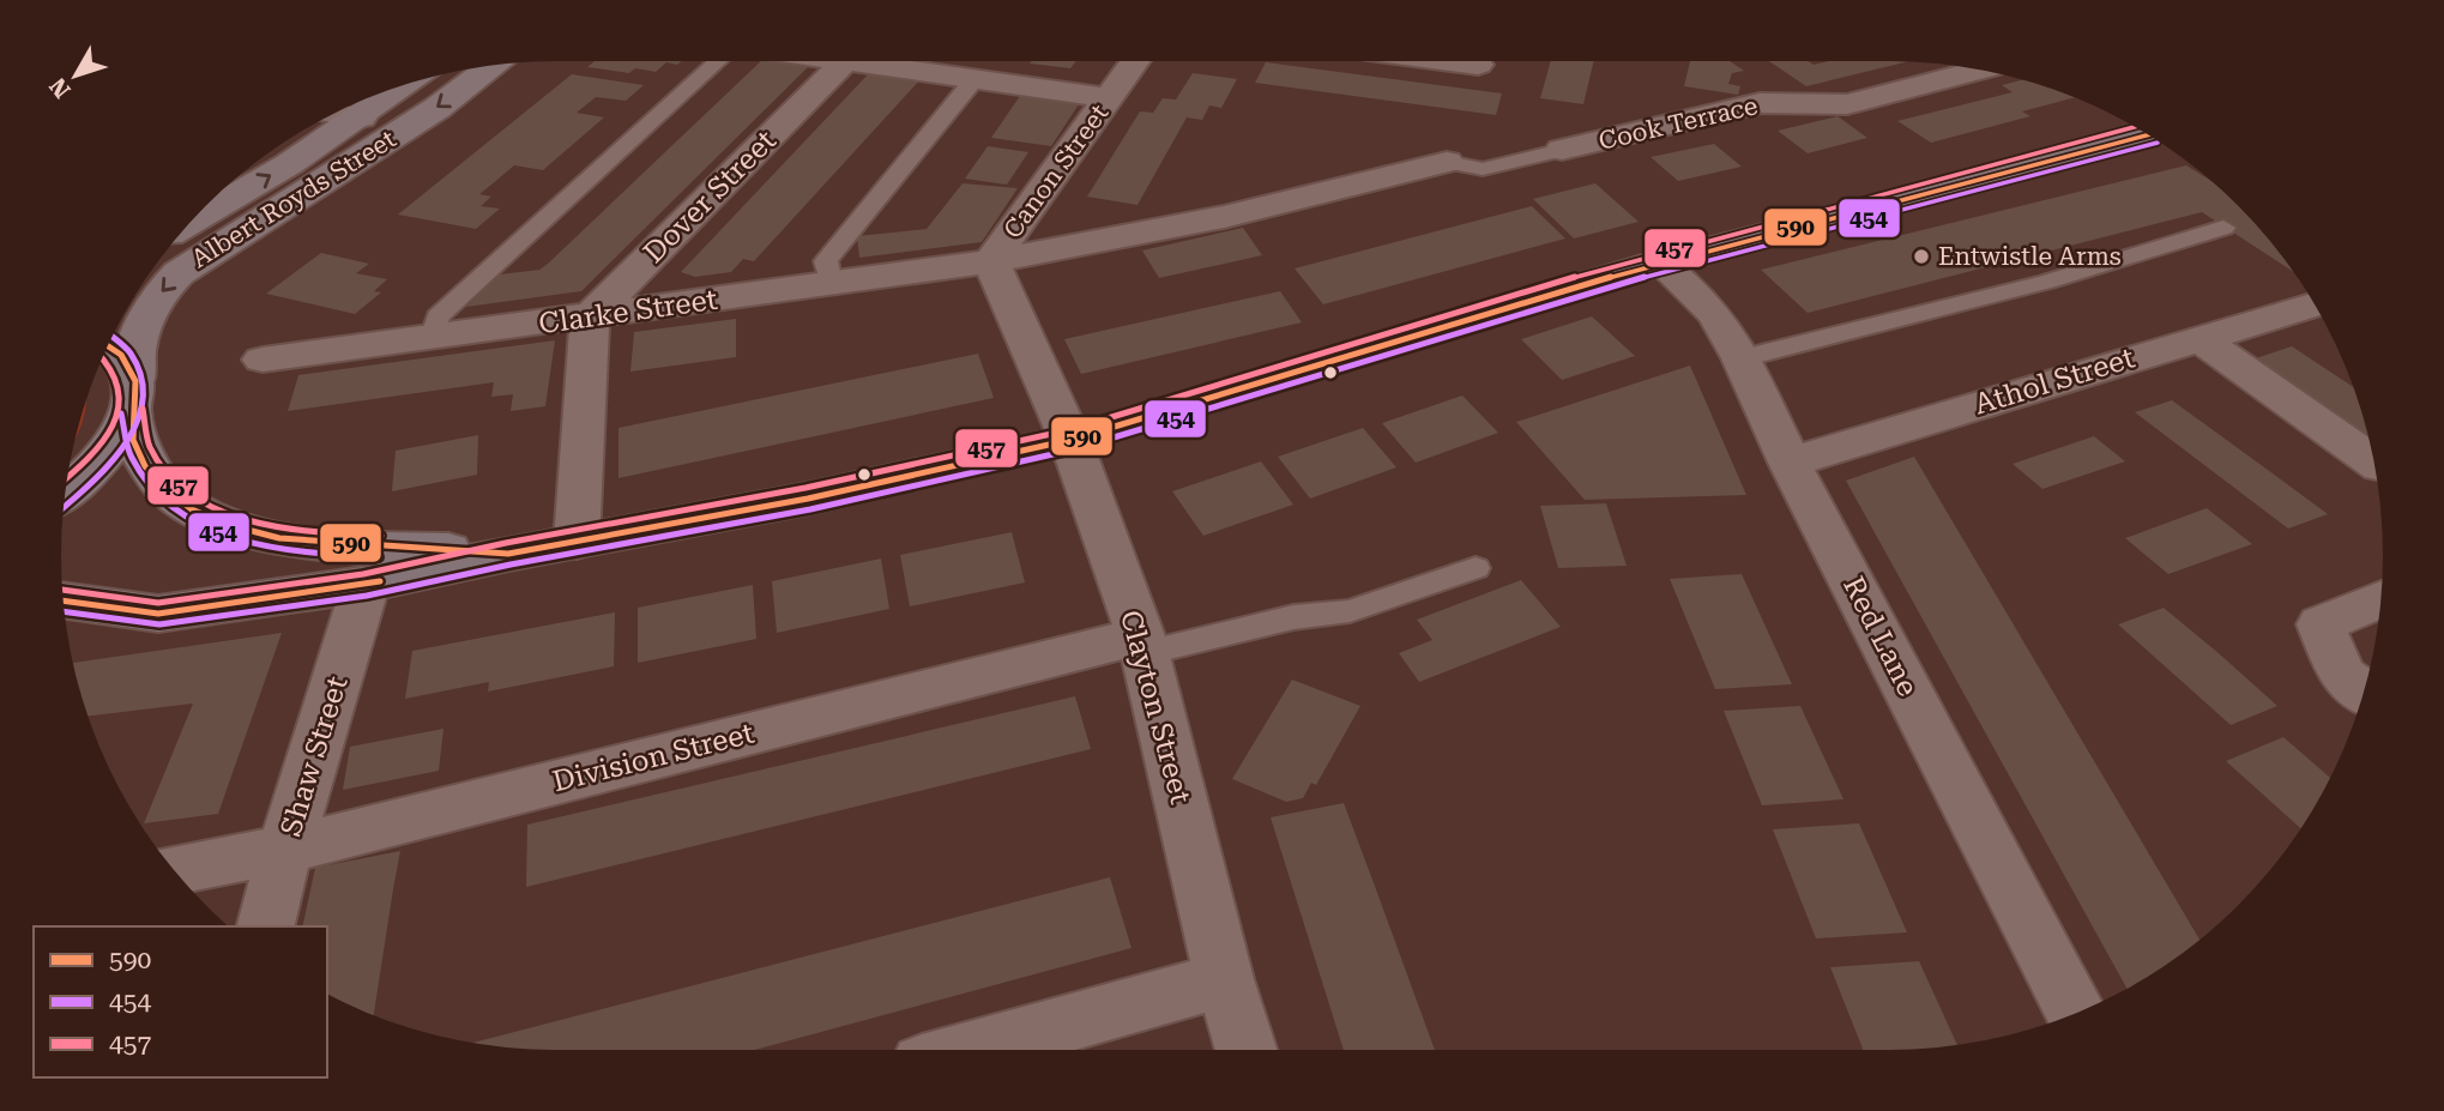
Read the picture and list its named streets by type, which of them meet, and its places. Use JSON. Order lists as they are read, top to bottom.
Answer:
{
  "streets": {
    "main road": ["Albert Royds Street"],
    "street": [
      "Cook Terrace",
      "Canon Street",
      "Dover Street",
      "Clarke Street",
      "Athol Street",
      "Red Lane",
      "Clayton Street",
      "Shaw Street",
      "Division Street"
    ]
  },
  "crossings": [
    ["Canon Street", "Clarke Street"],
    ["Canon Street", "Clayton Street"],
    ["Dover Street", "Clarke Street"],
    ["Athol Street", "Red Lane"],
    ["Clayton Street", "Division Street"],
    ["Shaw Street", "Division Street"]
  ],
  "places": ["Entwistle Arms"],
  "lines": ["transit line 457", "transit line 590", "transit line 454"],
  "legend": ["590", "454", "457"],
  "north": "bottom left"
}
